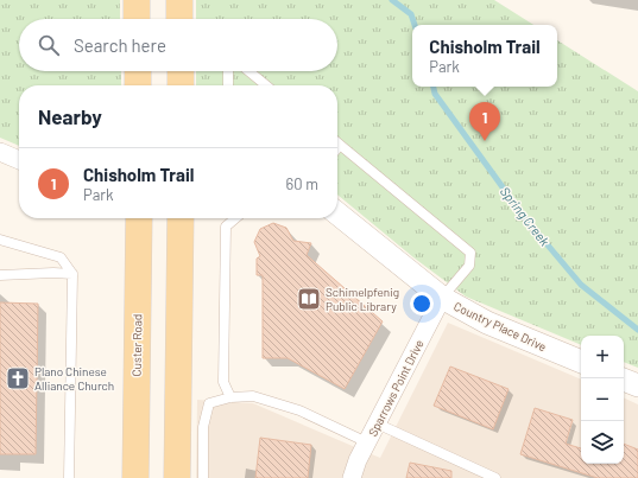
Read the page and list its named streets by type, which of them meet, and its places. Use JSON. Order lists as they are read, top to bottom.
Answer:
{
  "streets": {
    "main road": ["Custer Road"],
    "street": ["Country Place Drive", "Sparrows Point Drive"]
  },
  "crossings": [
    ["Country Place Drive", "Sparrows Point Drive"]
  ],
  "water": ["Spring Creek"],
  "places": {
    "library": ["Schimelpfenig Public Library"],
    "church": ["Plano Chinese Alliance Church"]
  },
  "page": {
    "search": "Search here",
    "popup": ["Chisholm Trail", "Park"],
    "heading": "Nearby",
    "pins": "1",
    "list": [
      {
        "mark": "1",
        "name": "Chisholm Trail",
        "note": "Park",
        "value": "60 m"
      }
    ],
    "map_buttons": ["+", "−"]
  }
}
